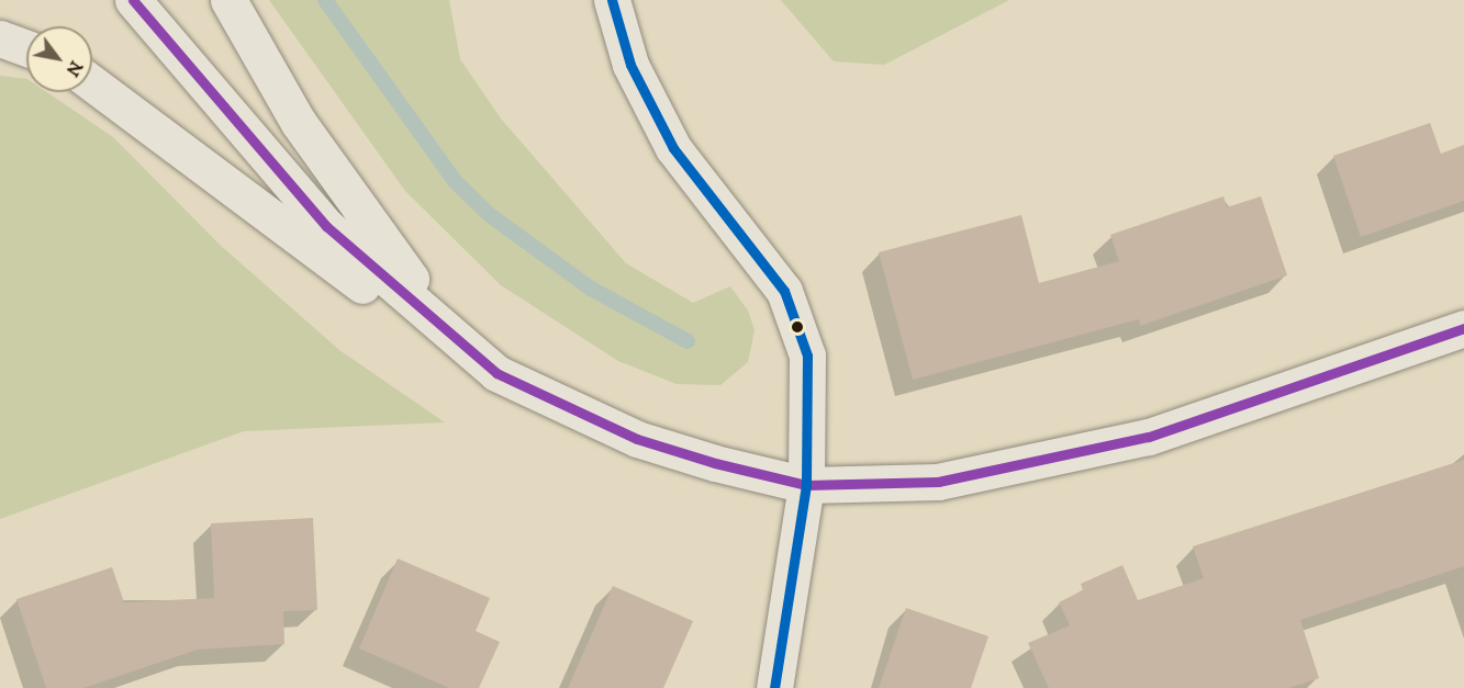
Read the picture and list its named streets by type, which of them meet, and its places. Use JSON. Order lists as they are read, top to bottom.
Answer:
{
  "north": "bottom right"
}
